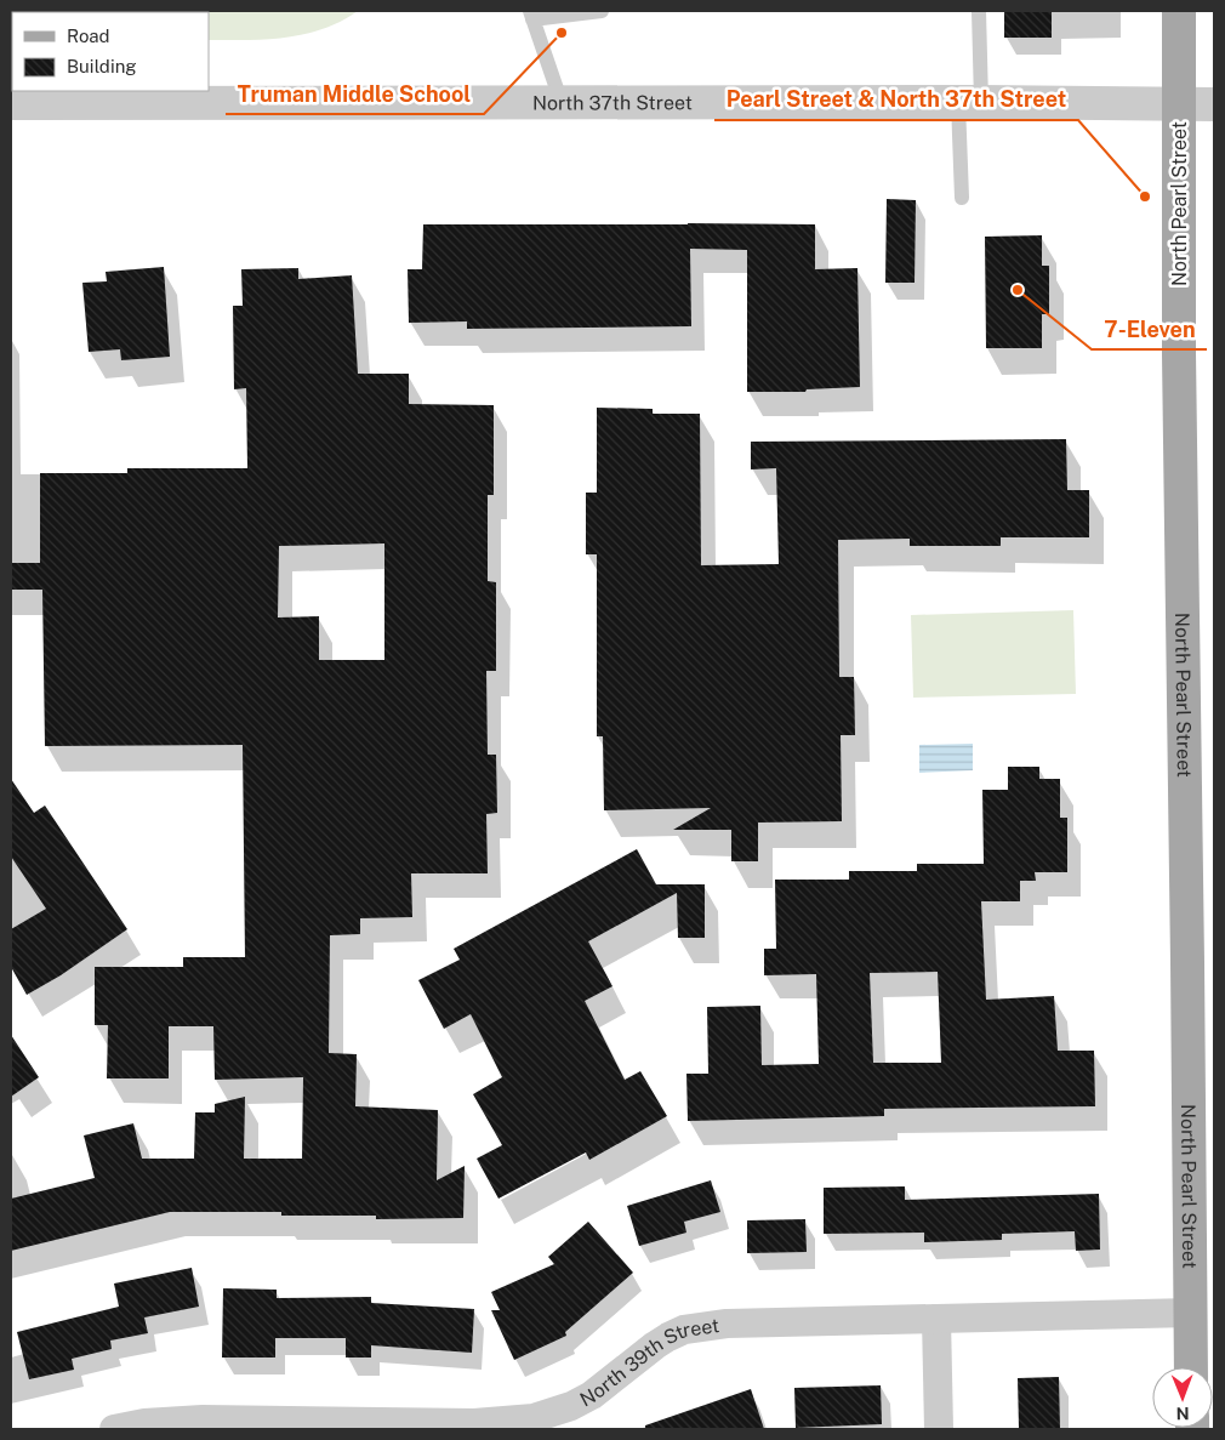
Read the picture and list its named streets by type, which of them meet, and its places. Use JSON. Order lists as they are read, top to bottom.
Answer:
{
  "streets": {
    "main road": ["North Pearl Street"],
    "street": ["North 37th Street", "North 39th Street"]
  },
  "crossings": [
    ["North 37th Street", "North Pearl Street"],
    ["North Pearl Street", "North 39th Street"]
  ],
  "places": ["Truman Middle School", "Pearl Street & North 37th Street", "7-Eleven"],
  "legend": ["Road", "Building"],
  "north": "bottom"
}
